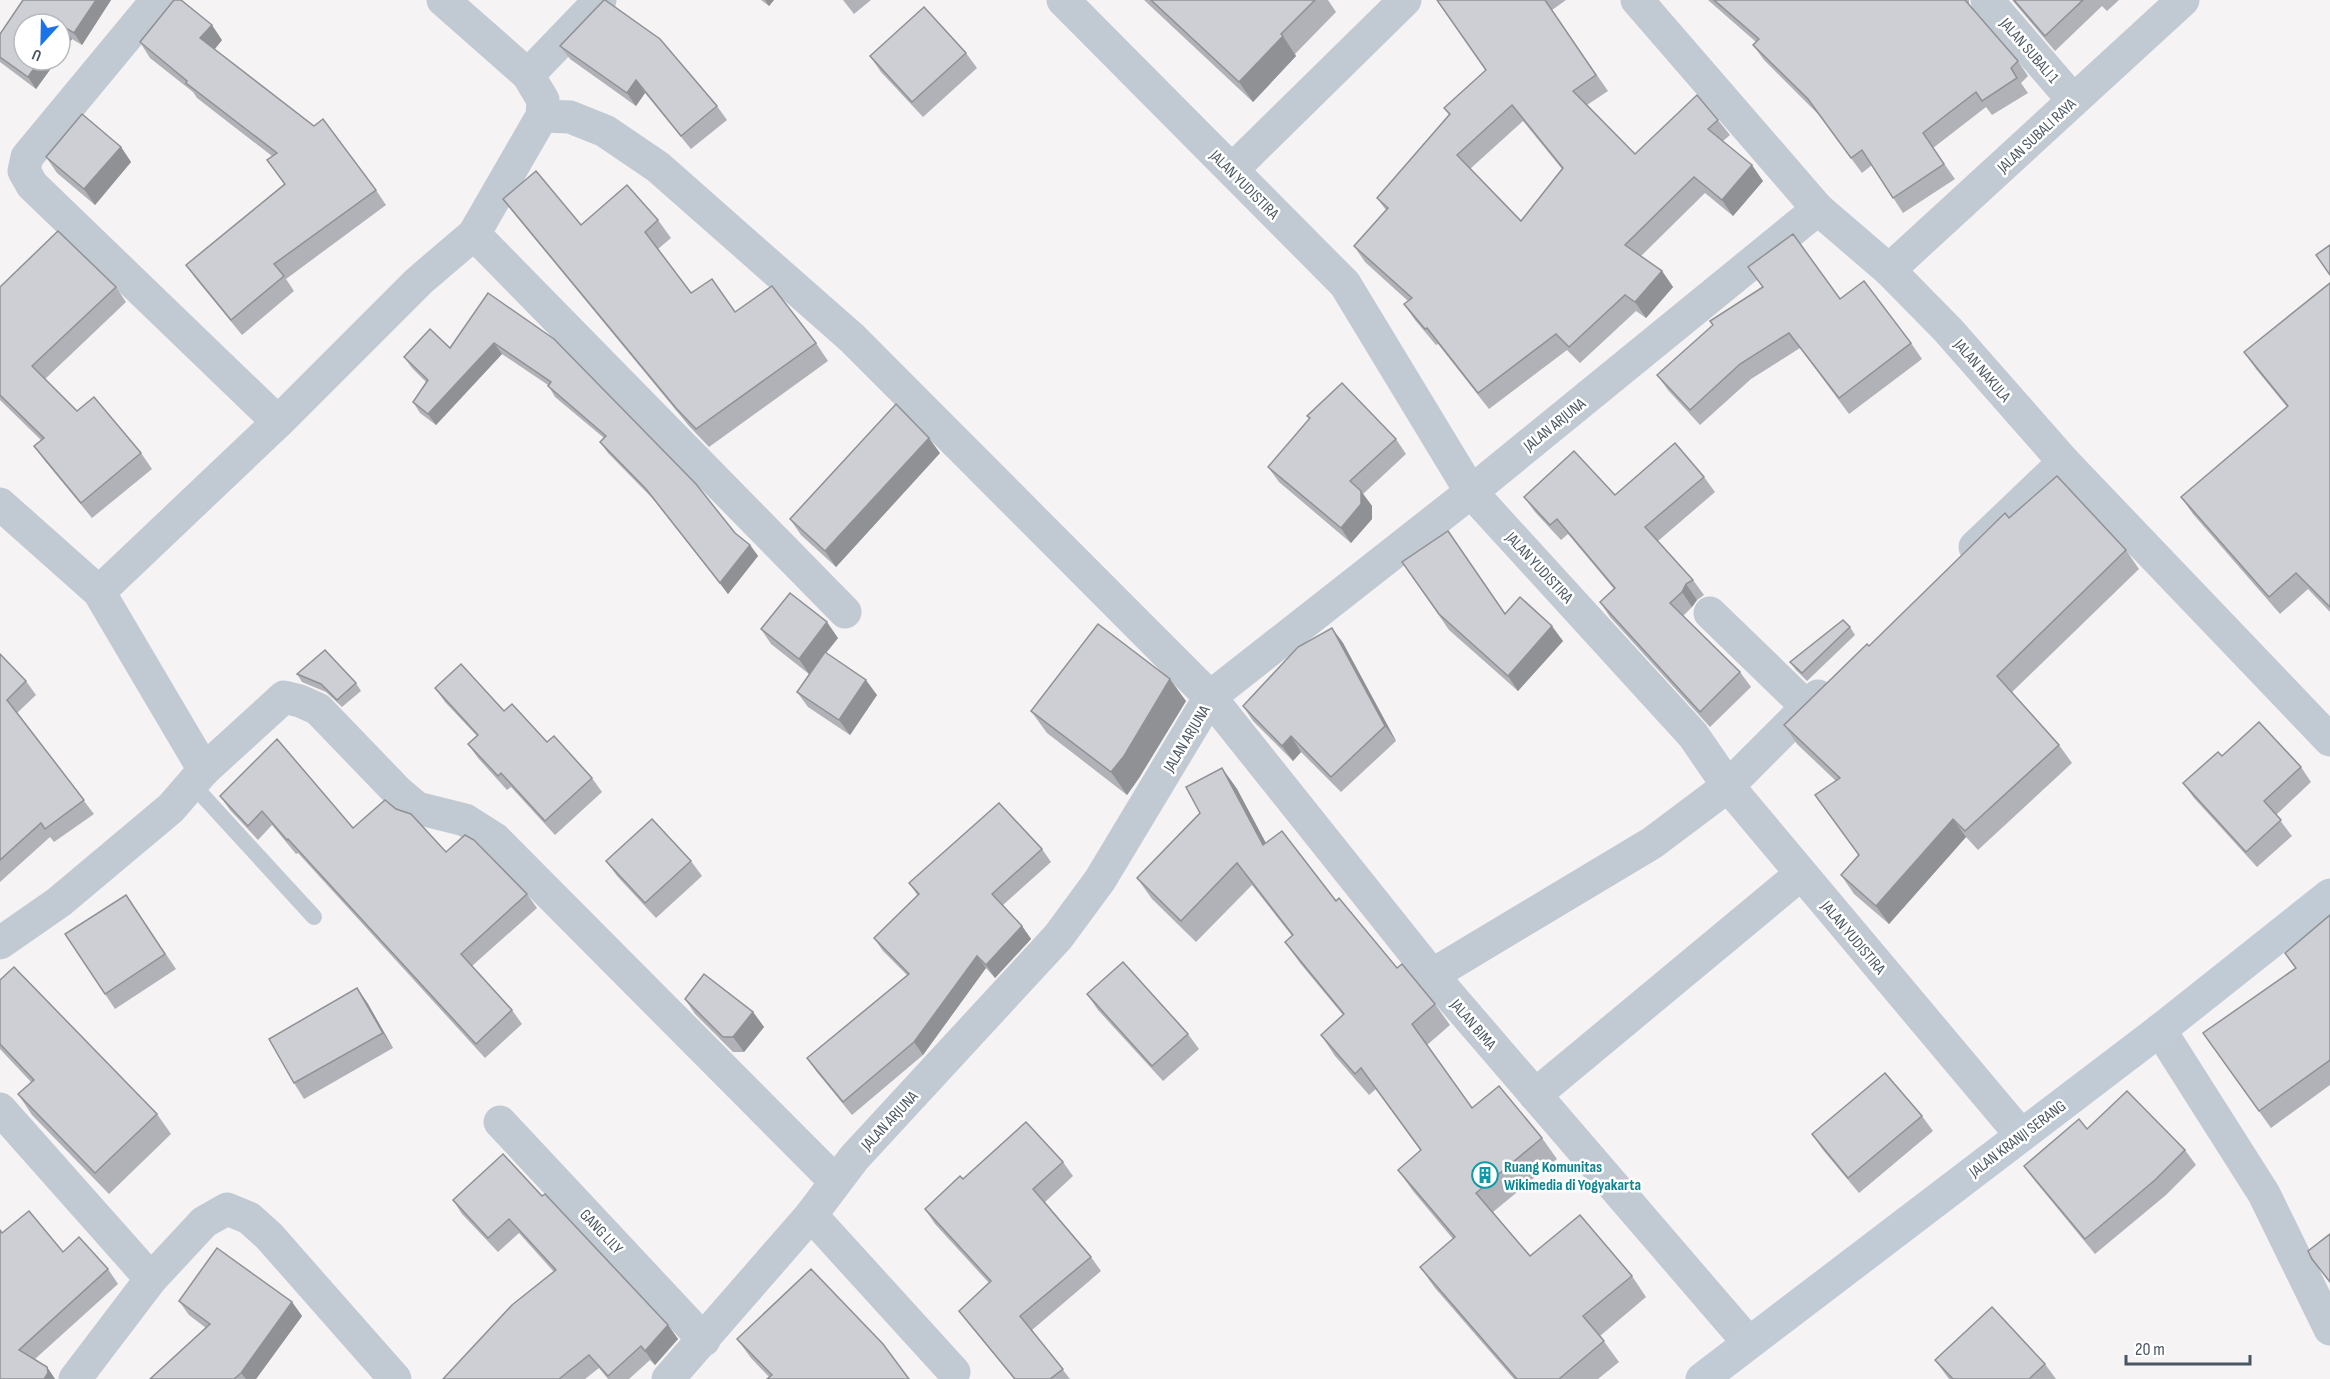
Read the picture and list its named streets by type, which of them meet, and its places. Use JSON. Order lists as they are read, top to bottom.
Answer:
{
  "streets": {
    "main road": ["JALAN KRANJI SERANG"],
    "street": [
      "JALAN SUBALI 1",
      "JALAN SUBALI RAYA",
      "JALAN YUDISTIRA",
      "JALAN NAKULA",
      "JALAN ARJUNA",
      "JALAN BIMA",
      "GANG LILY"
    ]
  },
  "crossings": [
    ["JALAN SUBALI 1", "JALAN SUBALI RAYA"],
    ["JALAN SUBALI RAYA", "JALAN NAKULA"],
    ["JALAN YUDISTIRA", "JALAN ARJUNA"],
    ["JALAN YUDISTIRA", "JALAN KRANJI SERANG"],
    ["JALAN NAKULA", "JALAN ARJUNA"],
    ["JALAN ARJUNA", "JALAN BIMA"],
    ["JALAN ARJUNA", "GANG LILY"],
    ["JALAN BIMA", "JALAN KRANJI SERANG"]
  ],
  "places": {
    "building": ["Ruang Komunitas Wikimedia di Yogyakarta"]
  },
  "scale_bar": "20 m",
  "north": "bottom"
}
